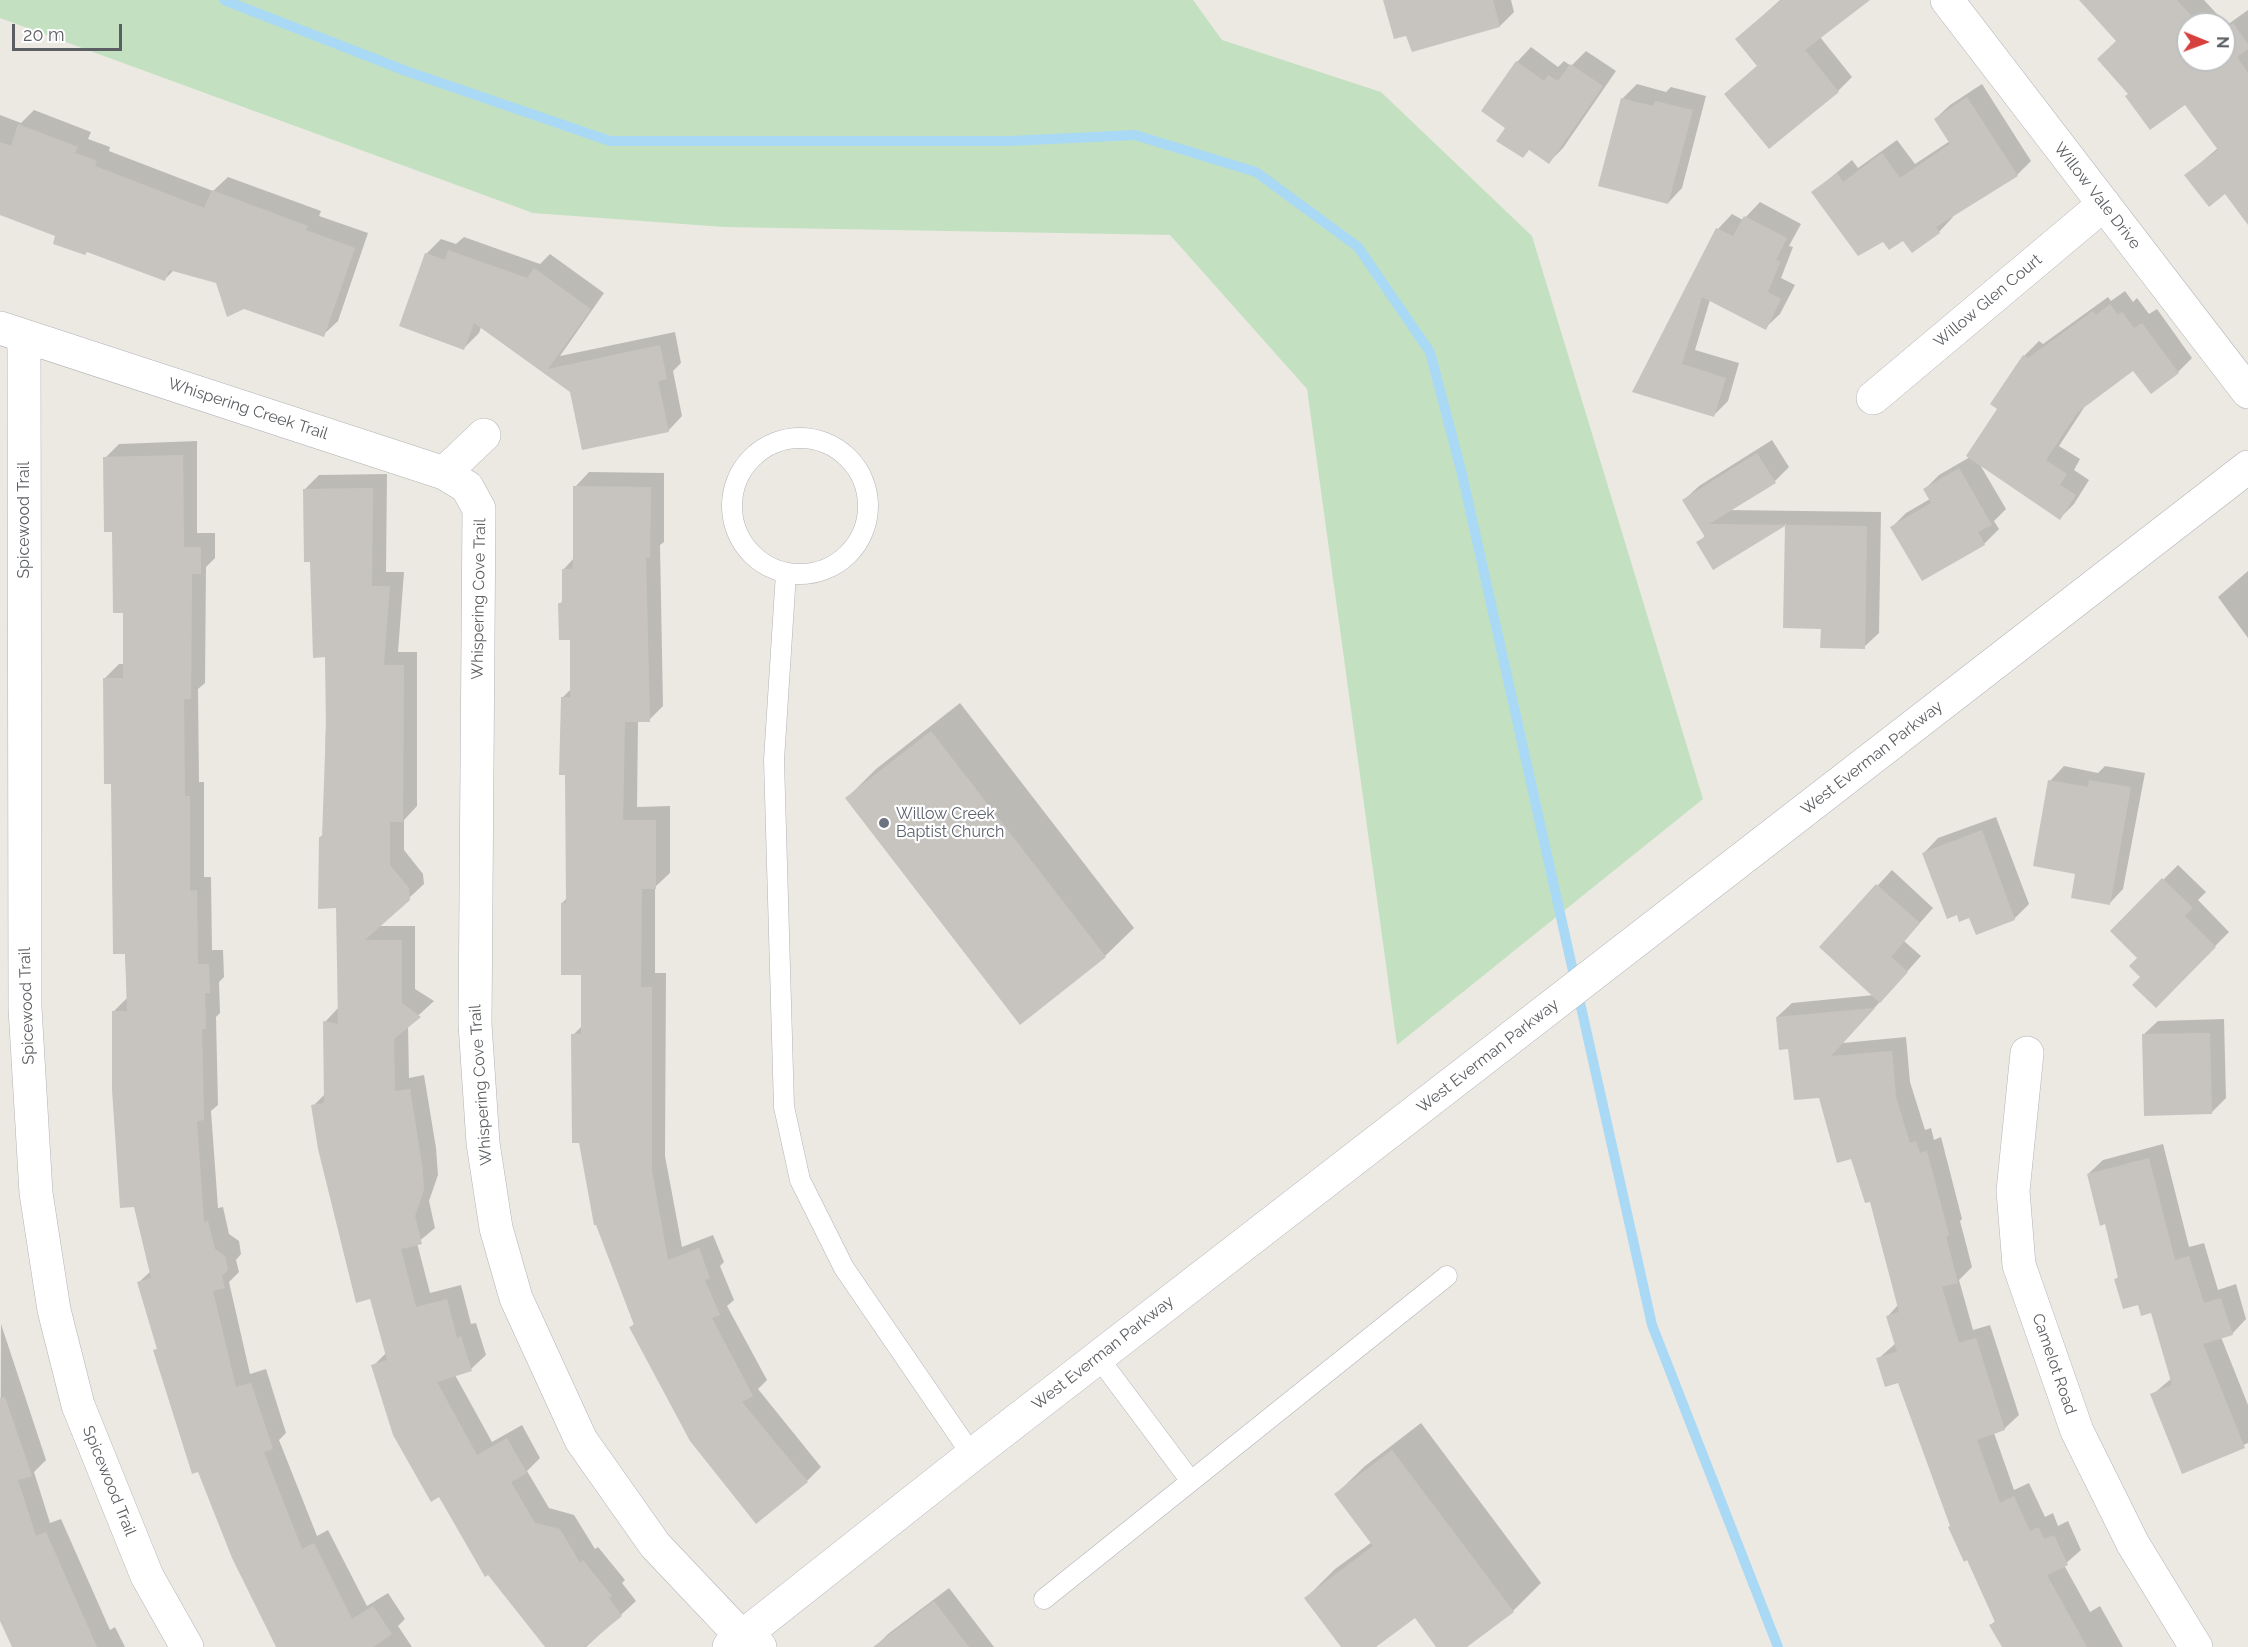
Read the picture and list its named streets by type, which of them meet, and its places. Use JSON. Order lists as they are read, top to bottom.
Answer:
{
  "streets": {
    "street": [
      "Willow Vale Drive",
      "Willow Glen Court",
      "Whispering Creek Trail",
      "Spicewood Trail",
      "Whispering Cove Trail",
      "West Everman Parkway",
      "Camelot Road"
    ]
  },
  "crossings": [
    ["Willow Vale Drive", "Willow Glen Court"],
    ["Whispering Creek Trail", "Spicewood Trail"],
    ["Whispering Creek Trail", "Whispering Cove Trail"],
    ["Whispering Cove Trail", "West Everman Parkway"]
  ],
  "places": ["Willow Creek Baptist Church"],
  "scale_bar": "20 m",
  "north": "right"
}
